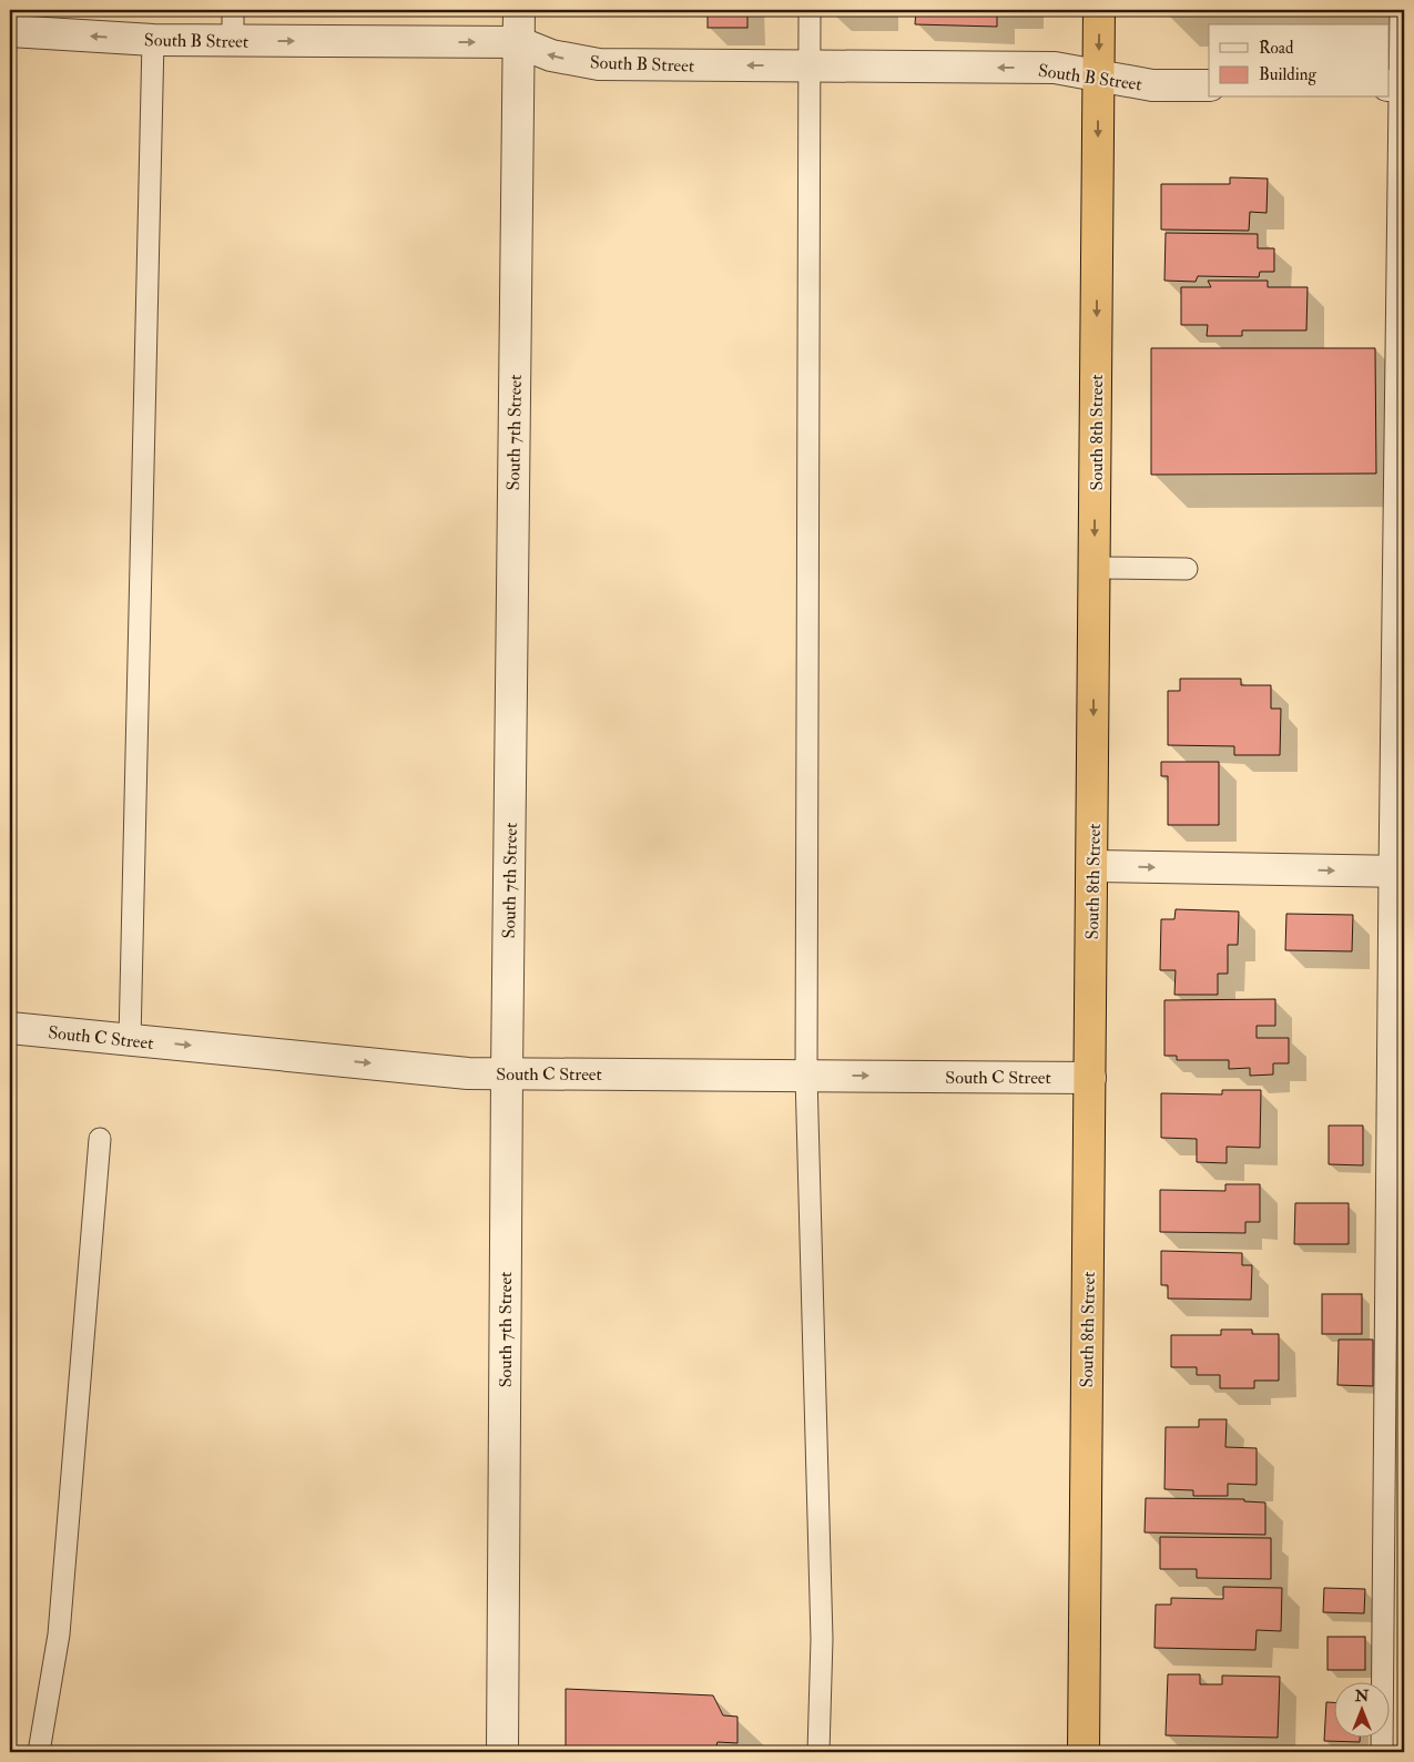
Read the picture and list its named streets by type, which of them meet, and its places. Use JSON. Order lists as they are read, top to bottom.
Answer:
{
  "streets": {
    "highway": ["South 8th Street"],
    "street": ["South B Street", "South 7th Street", "South C Street"]
  },
  "crossings": [
    ["South B Street", "South 7th Street"],
    ["South B Street", "South 8th Street"],
    ["South 7th Street", "South C Street"],
    ["South 8th Street", "South C Street"]
  ],
  "one_way": ["South 8th Street", "South C Street"],
  "legend": ["Road", "Building"],
  "north": "top"
}
